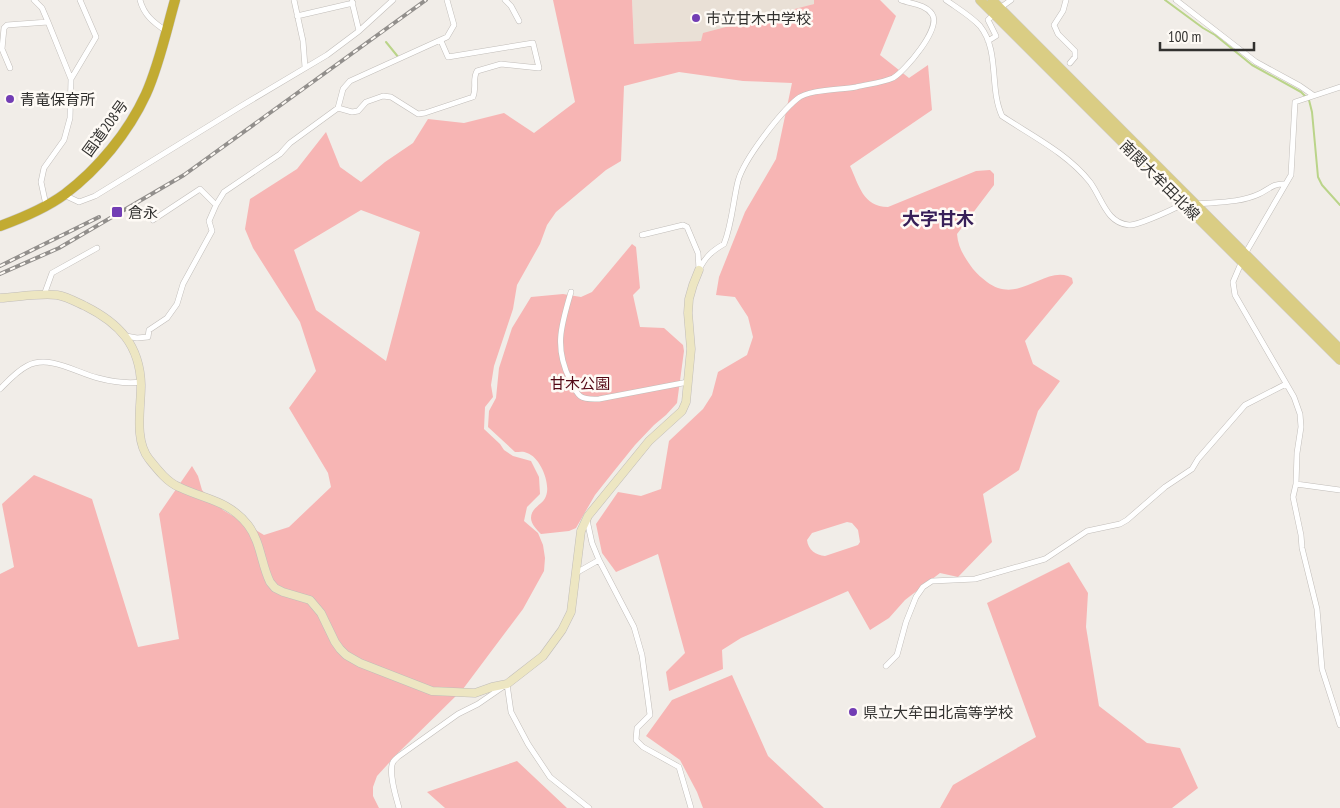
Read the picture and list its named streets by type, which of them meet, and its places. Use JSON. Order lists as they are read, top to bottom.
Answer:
{
  "streets": {
    "highway": ["国道208号"],
    "main road": ["南関大牟田北線"]
  },
  "districts": ["大字甘木"],
  "parks": ["甘木公園"],
  "places": {
    "other": ["市立甘木中学校", "青竜保育所", "県立大牟田北高等学校"],
    "transit": ["倉永"]
  },
  "scale_bar": "100 m"
}
